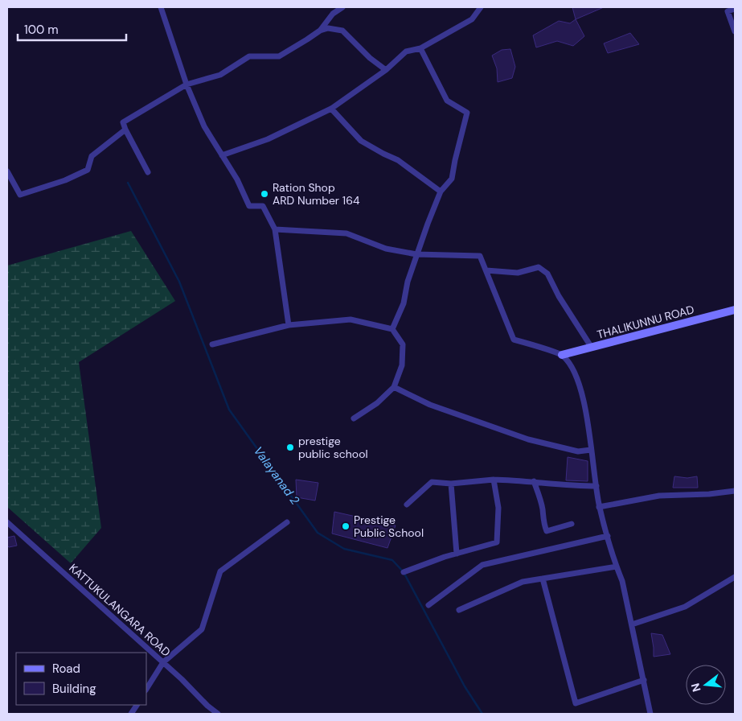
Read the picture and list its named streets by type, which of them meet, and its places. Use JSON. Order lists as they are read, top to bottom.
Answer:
{
  "streets": {
    "street": ["THALIKUNNU ROAD", "KATTUKULANGARA ROAD"]
  },
  "water": ["Valayanad 2"],
  "places": ["Ration Shop ARD Number 164", "prestige public school", "Prestige Public School"],
  "legend": ["Road", "Building"],
  "scale_bar": "100 m",
  "north": "left"
}
